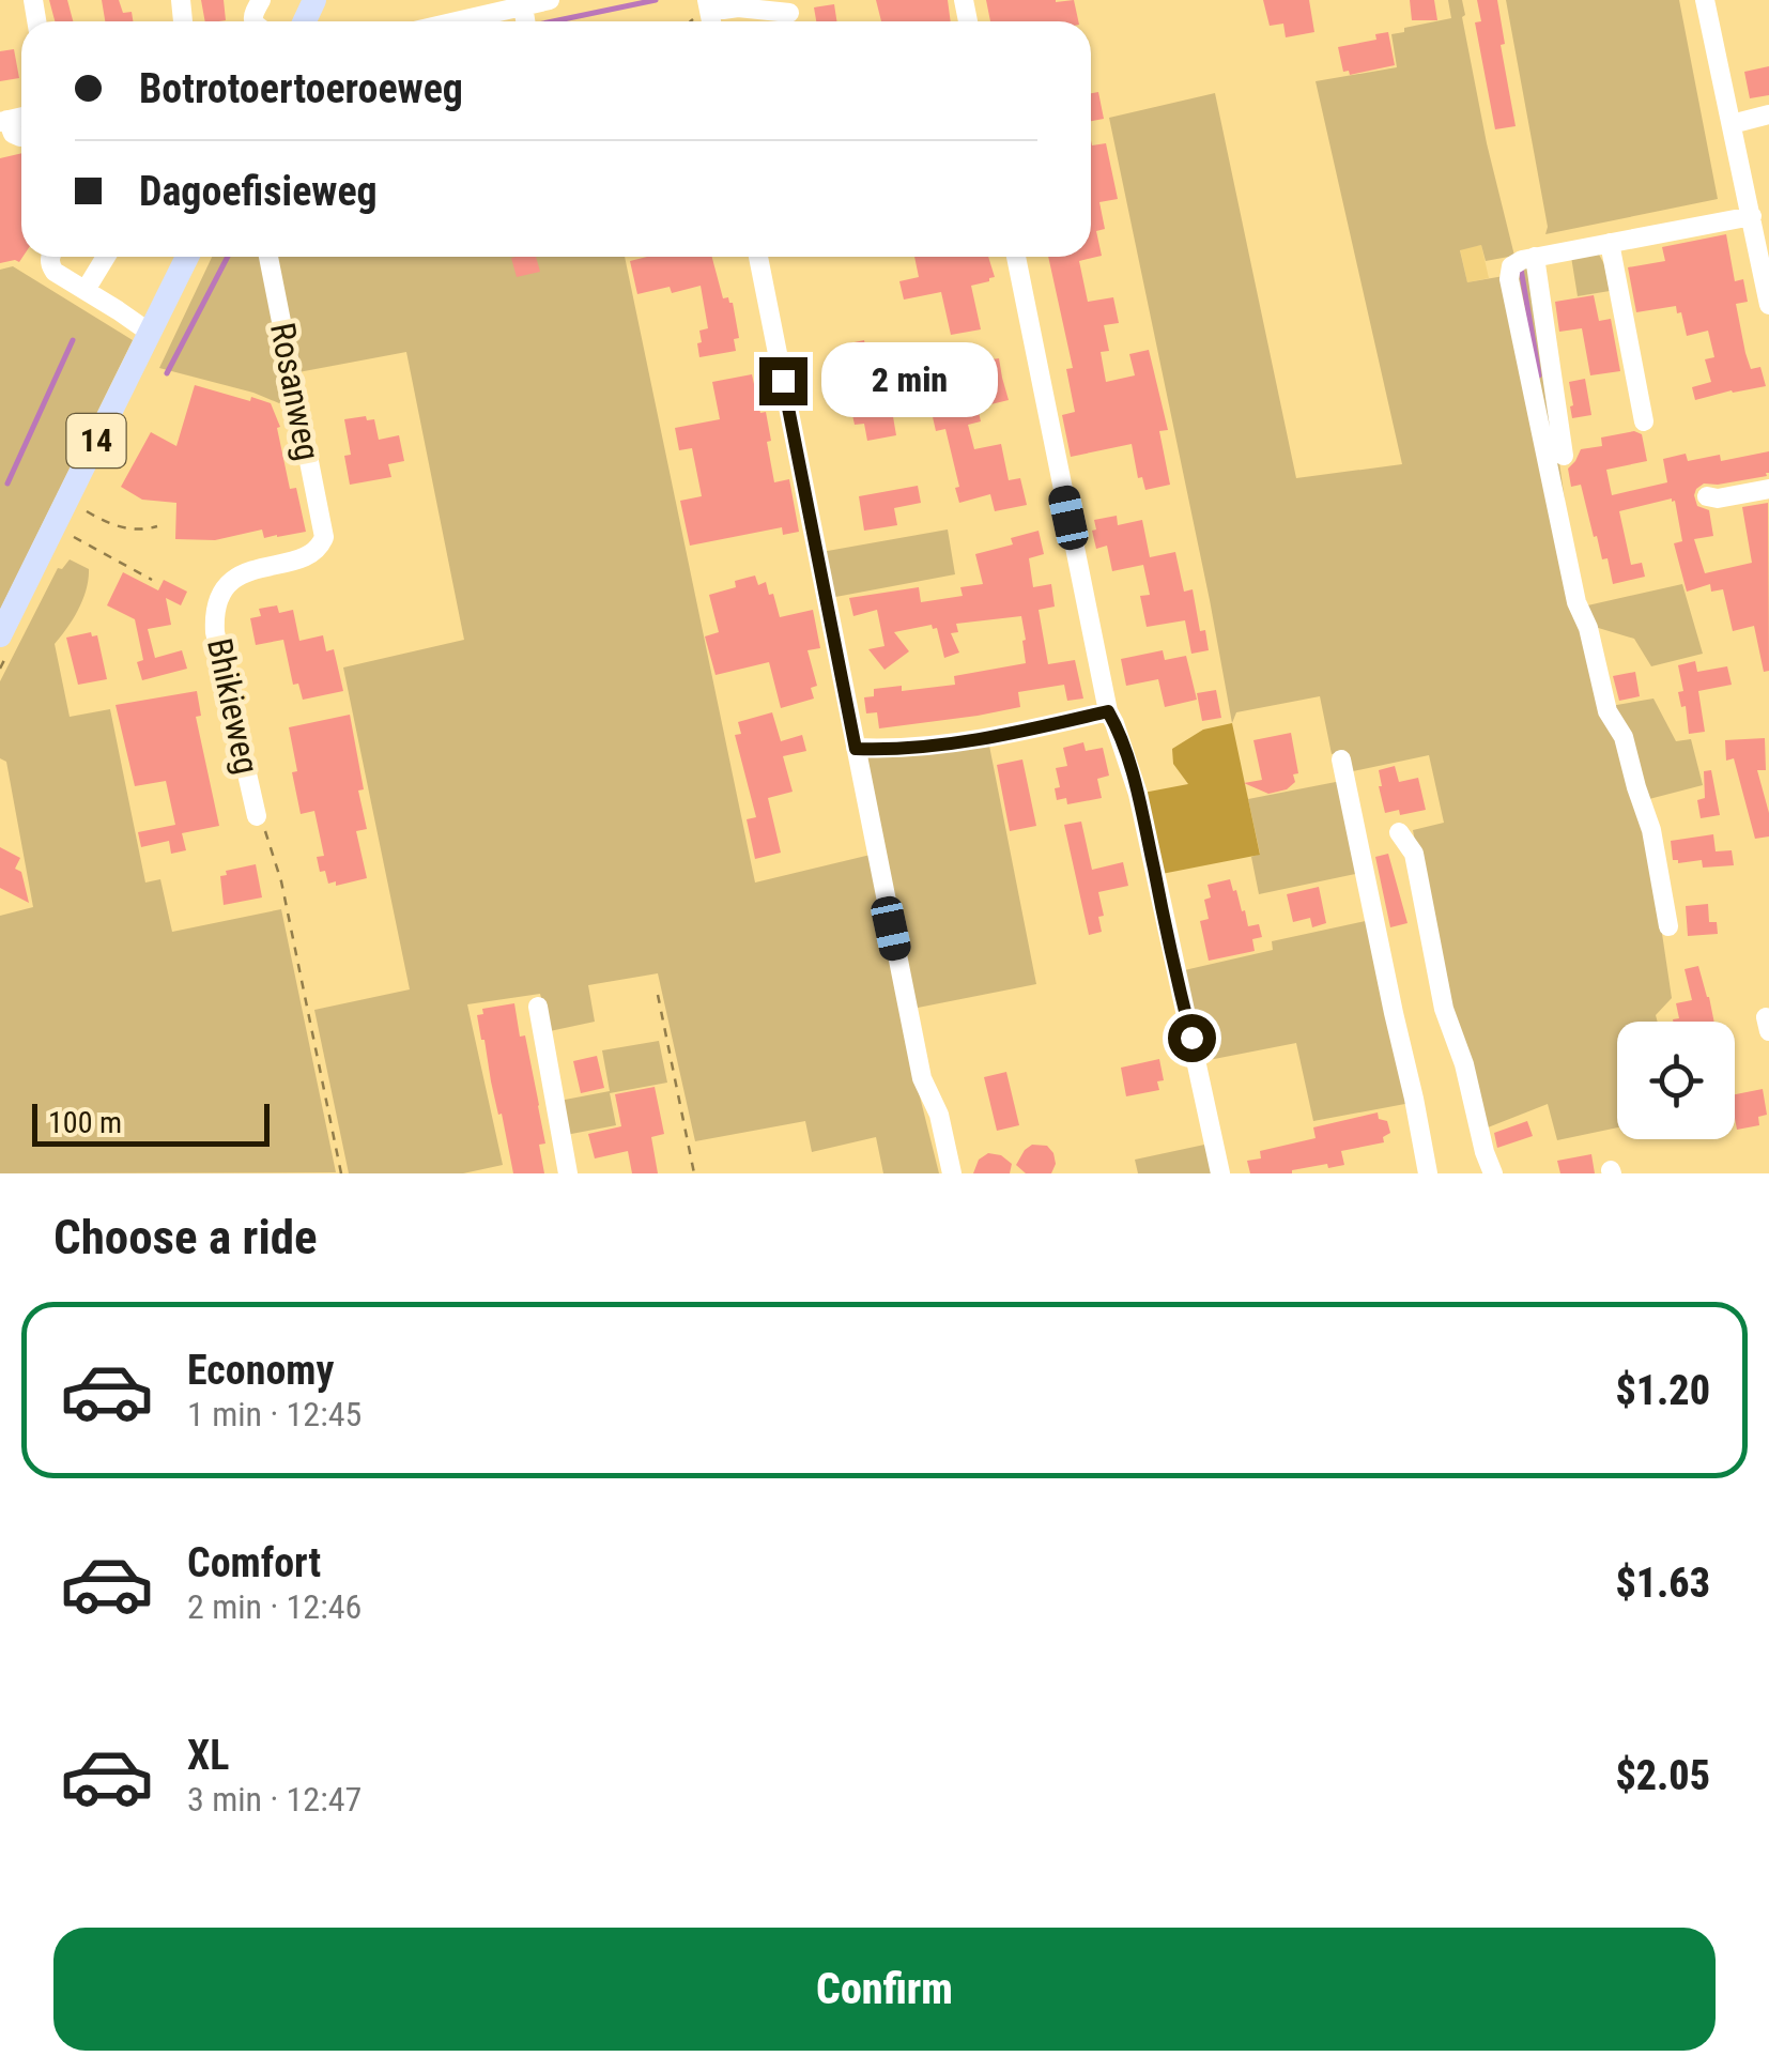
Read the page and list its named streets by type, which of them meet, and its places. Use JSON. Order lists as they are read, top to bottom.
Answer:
{
  "streets": {
    "main road": ["14"],
    "street": ["Rosanweg", "Bhikieweg"]
  },
  "crossings": [
    ["Rosanweg", "Bhikieweg"]
  ],
  "scale_bar": "100 m",
  "page": {
    "banner": ["Botrotoertoeroeweg", "Dagoefisieweg"],
    "bubble": "2 min",
    "scale": "100 m",
    "heading": "Choose a ride",
    "list": [
      {
        "name": "Economy",
        "note": "1 min · 12:45",
        "value": "$1.20"
      },
      {
        "name": "Comfort",
        "note": "2 min · 12:46",
        "value": "$1.63"
      },
      {
        "name": "XL",
        "note": "3 min · 12:47",
        "value": "$2.05"
      }
    ],
    "buttons": "Confirm"
  }
}
